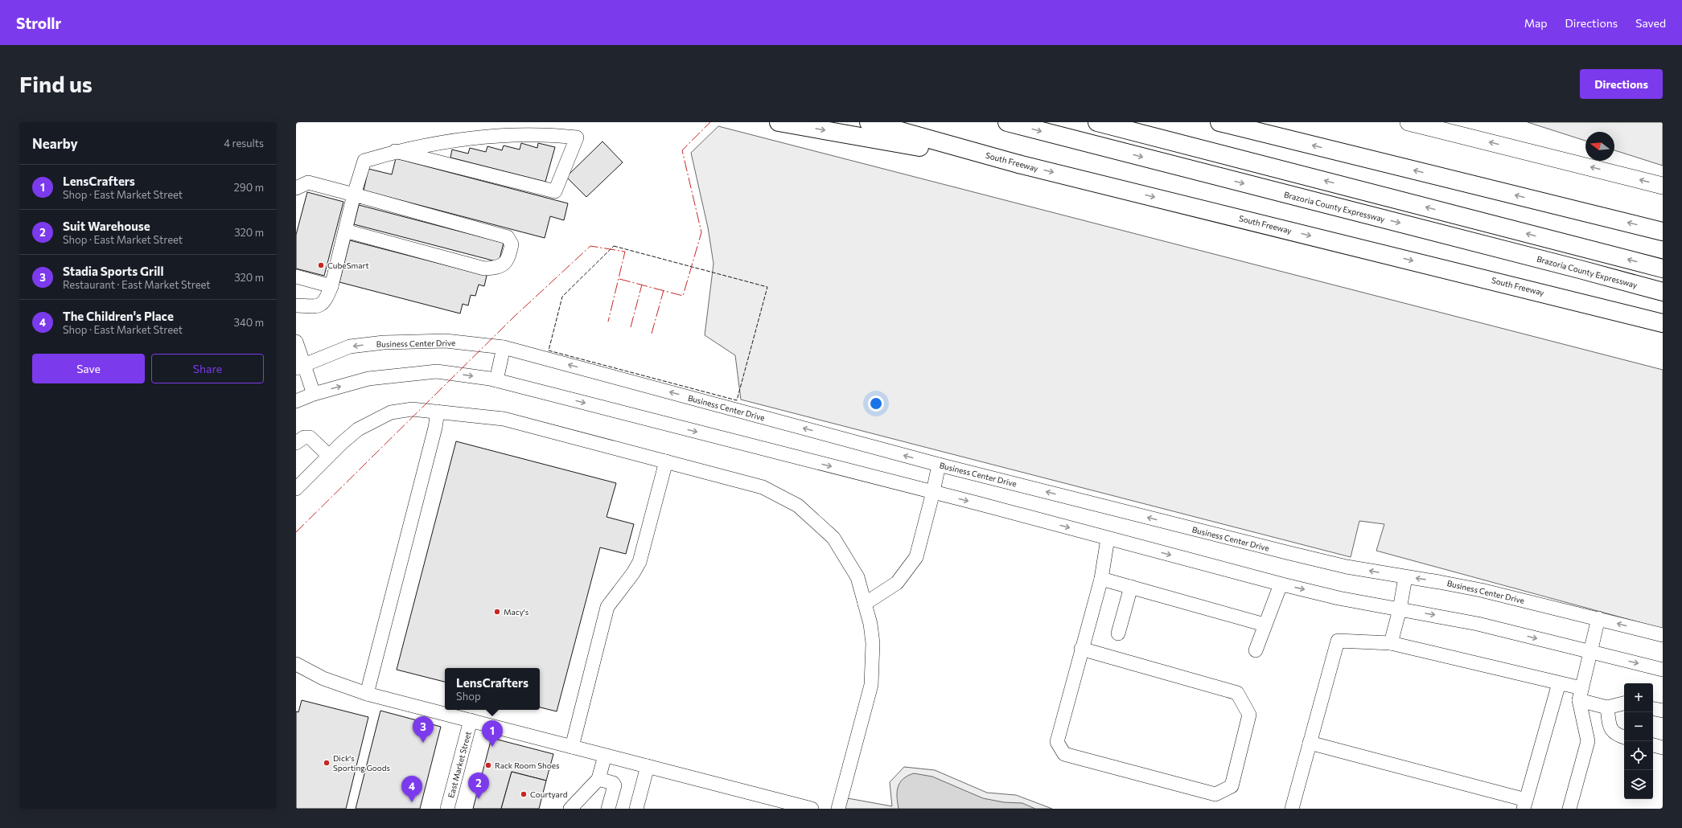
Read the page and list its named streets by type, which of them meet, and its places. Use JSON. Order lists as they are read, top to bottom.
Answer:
{
  "streets": {
    "highway": ["South Freeway", "Brazoria County Expressway"],
    "street": ["Business Center Drive", "East Market Street"]
  },
  "places": [
    "CubeSmart",
    "Macy's",
    "Dick's Sporting Goods",
    "Rack Room Shoes",
    "Courtyard"
  ],
  "north": "left",
  "page": {
    "header": "Strollr",
    "nav": ["Map", "Directions", "Saved"],
    "buttons": [
      "Directions",
      ["Save", "Share"]
    ],
    "title": "Find us",
    "heading": ["Nearby", "4 results"],
    "list": [
      {
        "mark": "1",
        "name": "LensCrafters",
        "note": "Shop · East Market Street",
        "value": "290 m"
      },
      {
        "mark": "2",
        "name": "Suit Warehouse",
        "note": "Shop · East Market Street",
        "value": "320 m"
      },
      {
        "mark": "3",
        "name": "Stadia Sports Grill",
        "note": "Restaurant · East Market Street",
        "value": "320 m"
      },
      {
        "mark": "4",
        "name": "The Children's Place",
        "note": "Shop · East Market Street",
        "value": "340 m"
      }
    ],
    "popup": ["LensCrafters", "Shop"],
    "map_buttons": ["+", "−"],
    "pins": [
      "3",
      "1",
      "2",
      "4"
    ]
  }
}
